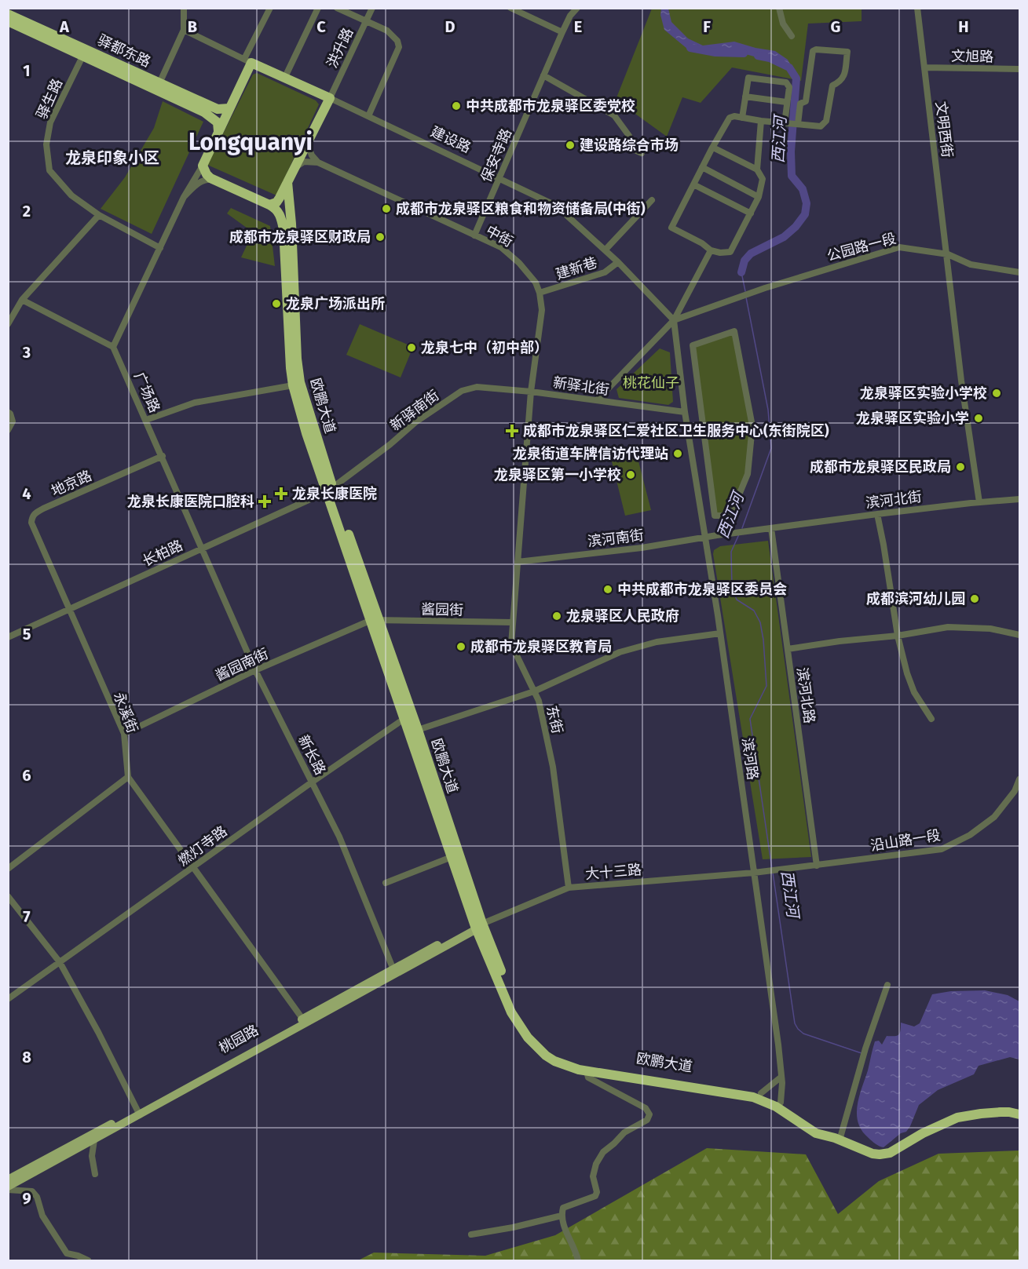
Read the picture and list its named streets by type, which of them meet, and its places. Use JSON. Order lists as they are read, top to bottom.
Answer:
{
  "streets": {
    "highway": ["驿都东路", "建设路", "欧鹏大道"],
    "main road": ["桃园路"],
    "street": [
      "洪升路",
      "文旭路",
      "驿生路",
      "文明西街",
      "保安寺路",
      "中街",
      "公园路一段",
      "建新巷",
      "新驿北街",
      "广场路",
      "新驿南街",
      "地京路",
      "滨河北街",
      "滨河南街",
      "长柏路",
      "酱园街",
      "酱园南街",
      "滨河北路",
      "永溪街",
      "东街",
      "新长路",
      "滨河路",
      "沿山路一段",
      "燃灯寺路",
      "大十三路"
    ]
  },
  "crossings": [
    ["洪升路", "建设路"],
    ["驿都东路", "驿生路"],
    ["文旭路", "文明西街"],
    ["文明西街", "公园路一段"],
    ["文明西街", "滨河北街"],
    ["建设路", "保安寺路"],
    ["建设路", "公园路一段"],
    ["建设路", "建新巷"],
    ["建设路", "滨河路"],
    ["保安寺路", "中街"],
    ["中街", "建新巷"],
    ["中街", "新驿北街"],
    ["中街", "新驿南街"],
    ["中街", "滨河南街"],
    ["中街", "东街"],
    ["公园路一段", "滨河路"],
    ["新驿北街", "新驿南街"],
    ["新驿北街", "滨河路"],
    ["广场路", "地京路"],
    ["广场路", "长柏路"],
    ["广场路", "新长路"],
    ["欧鹏大道", "新驿南街"],
    ["欧鹏大道", "长柏路"],
    ["欧鹏大道", "酱园街"],
    ["欧鹏大道", "酱园南街"],
    ["欧鹏大道", "滨河路"],
    ["欧鹏大道", "燃灯寺路"],
    ["欧鹏大道", "大十三路"],
    ["欧鹏大道", "桃园路"],
    ["新驿南街", "长柏路"],
    ["地京路", "长柏路"],
    ["地京路", "永溪街"],
    ["滨河北街", "滨河南街"],
    ["滨河北街", "滨河北路"],
    ["滨河南街", "东街"],
    ["滨河南街", "滨河路"],
    ["长柏路", "永溪街"],
    ["长柏路", "新长路"],
    ["酱园街", "酱园南街"],
    ["酱园街", "东街"],
    ["酱园南街", "永溪街"],
    ["酱园南街", "新长路"],
    ["滨河北路", "沿山路一段"],
    ["永溪街", "燃灯寺路"],
    ["永溪街", "桃园路"],
    ["东街", "大十三路"],
    ["新长路", "燃灯寺路"],
    ["新长路", "桃园路"],
    ["滨河路", "大十三路"],
    ["沿山路一段", "大十三路"],
    ["大十三路", "桃园路"]
  ],
  "districts": ["Longquanyi", "龙泉印象小区"],
  "water": ["西江河"],
  "parks": ["桃花仙子"],
  "places": {
    "other": [
      "中共成都市龙泉驿区委党校",
      "建设路综合市场",
      "成都市龙泉驿区粮食和物资储备局(中街)",
      "成都市龙泉驿区财政局",
      "龙泉广场派出所",
      "龙泉七中（初中部）",
      "龙泉驿区实验小学校",
      "龙泉驿区实验小学",
      "龙泉街道车牌信访代理站",
      "成都市龙泉驿区民政局",
      "龙泉驿区第一小学校",
      "中共成都市龙泉驿区委员会",
      "成都滨河幼儿园",
      "龙泉驿区人民政府",
      "成都市龙泉驿区教育局"
    ],
    "health": ["成都市龙泉驿区仁爱社区卫生服务中心(东街院区)", "龙泉长康医院", "龙泉长康医院口腔科"]
  },
  "grid": {
    "columns": [
      "A",
      "B",
      "C",
      "D",
      "E",
      "F",
      "G",
      "H"
    ],
    "rows": [
      "1",
      "2",
      "3",
      "4",
      "5",
      "6",
      "7",
      "8",
      "9"
    ]
  }
}
